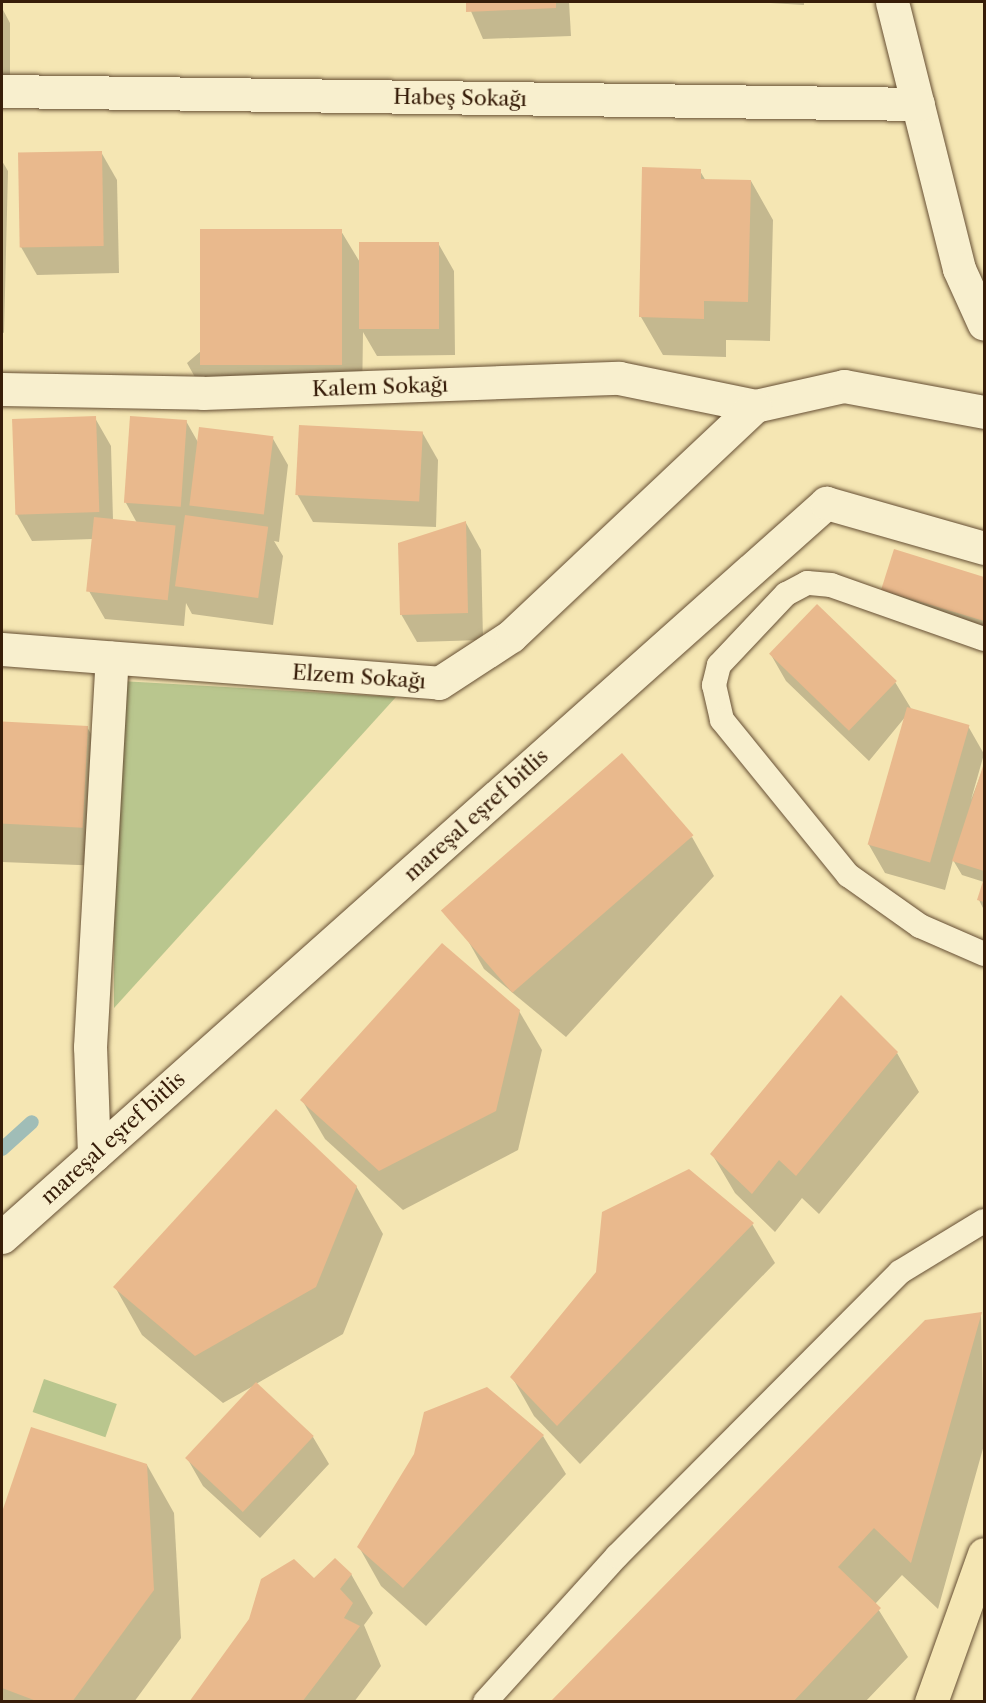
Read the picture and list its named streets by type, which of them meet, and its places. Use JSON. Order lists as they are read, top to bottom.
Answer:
{
  "streets": {
    "street": [
      "Habeş Sokağı",
      "Kalem Sokağı",
      "Elzem Sokağı",
      "mareşal eşref bitlis"
    ]
  },
  "crossings": [
    ["Kalem Sokağı", "Elzem Sokağı"]
  ]
}
